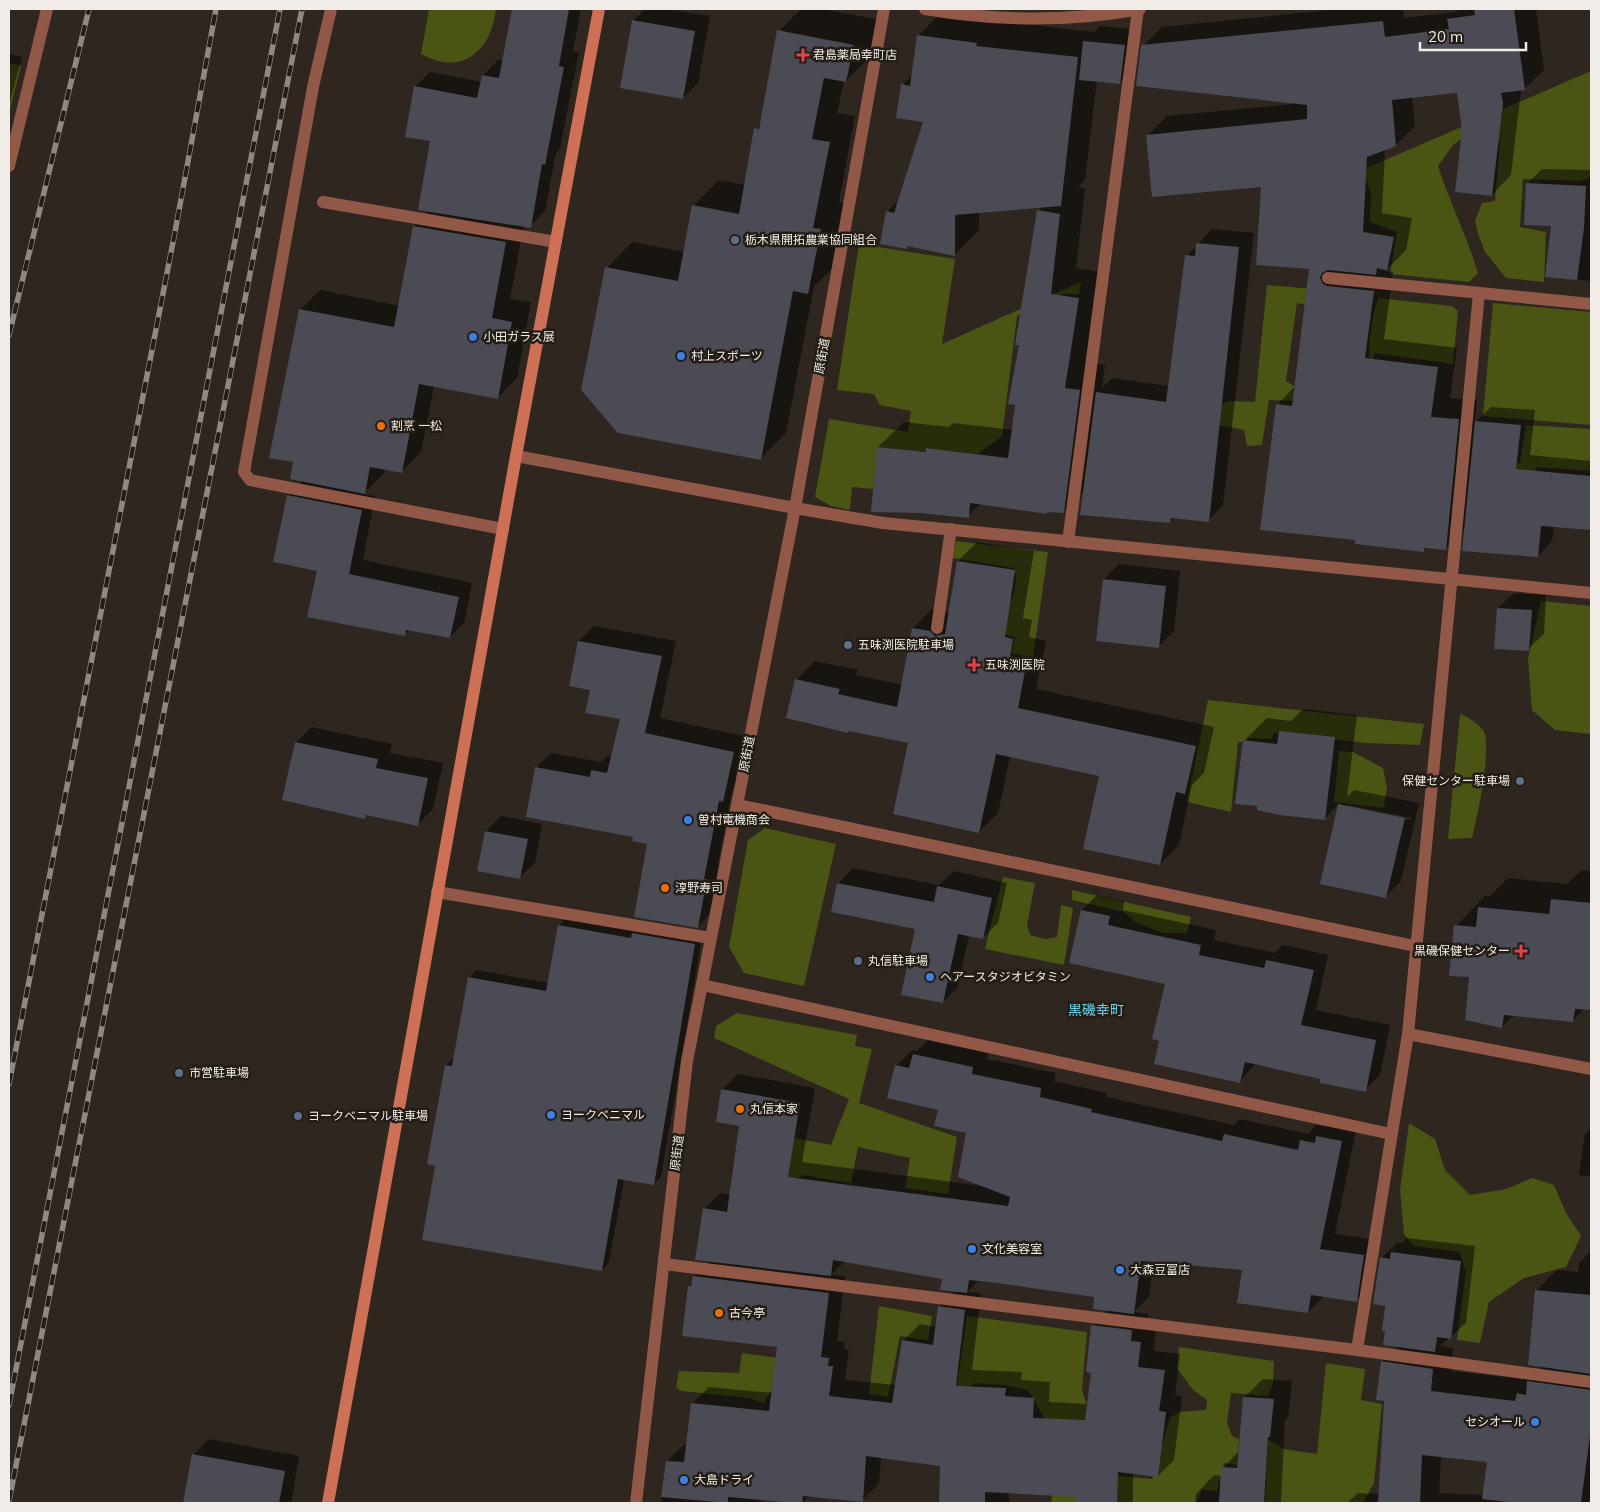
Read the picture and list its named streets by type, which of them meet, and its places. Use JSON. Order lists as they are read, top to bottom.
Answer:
{
  "streets": {
    "street": ["原街道"]
  },
  "districts": ["黒磯幸町"],
  "places": {
    "health": ["君島薬局幸町店", "五味渕医院", "黒磯保健センター"],
    "other": [
      "栃木県開拓農業協同組合",
      "小田ガラス展",
      "村上スポーツ",
      "割烹 一松",
      "五味渕医院駐車場",
      "保健センター駐車場",
      "曽村電機商会",
      "淳野寿司",
      "丸信駐車場",
      "ヘアースタジオビタミン",
      "市営駐車場",
      "丸信本家",
      "ヨークベニマル",
      "ヨークベニマル駐車場",
      "文化美容室",
      "大森豆富店",
      "古今亭",
      "セシオール",
      "大島ドライ"
    ]
  },
  "scale_bar": "20 m"
}
